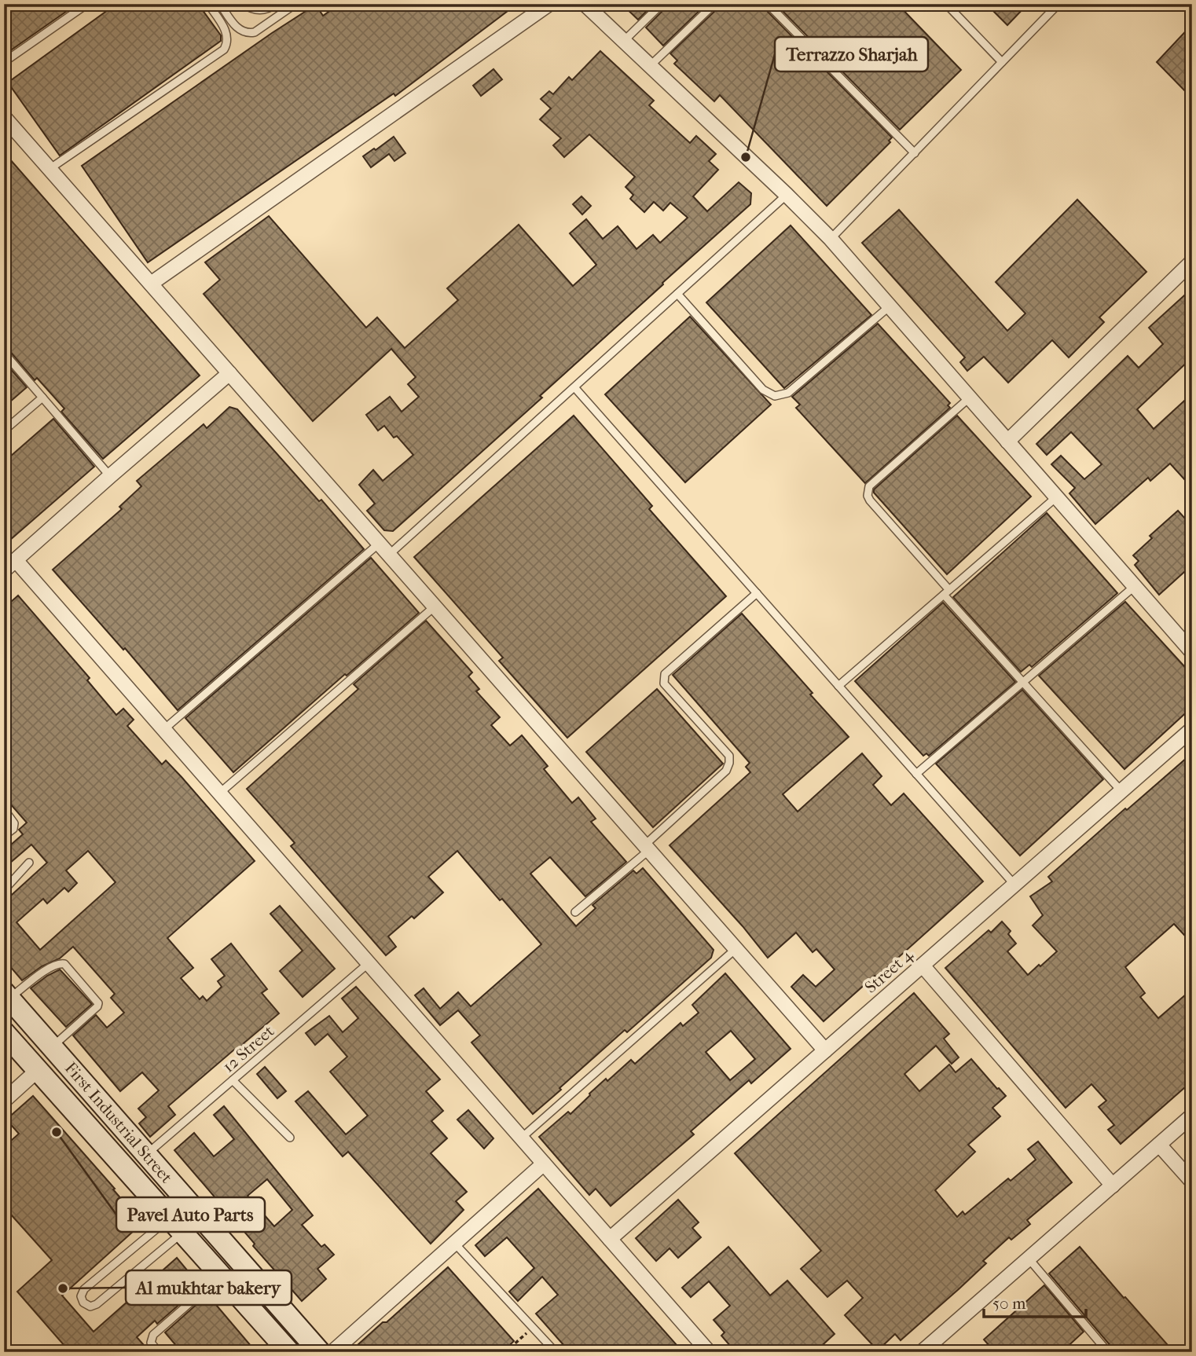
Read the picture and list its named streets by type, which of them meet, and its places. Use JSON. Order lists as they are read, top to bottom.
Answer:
{
  "streets": {
    "main road": ["First Industrial Street"],
    "street": ["Street 4"],
    "lane": ["12 Street"]
  },
  "crossings": [
    ["12 Street", "First Industrial Street"]
  ],
  "places": ["Terrazzo Sharjah", "Pavel Auto Parts", "Al mukhtar bakery"],
  "scale_bar": "50 m"
}
